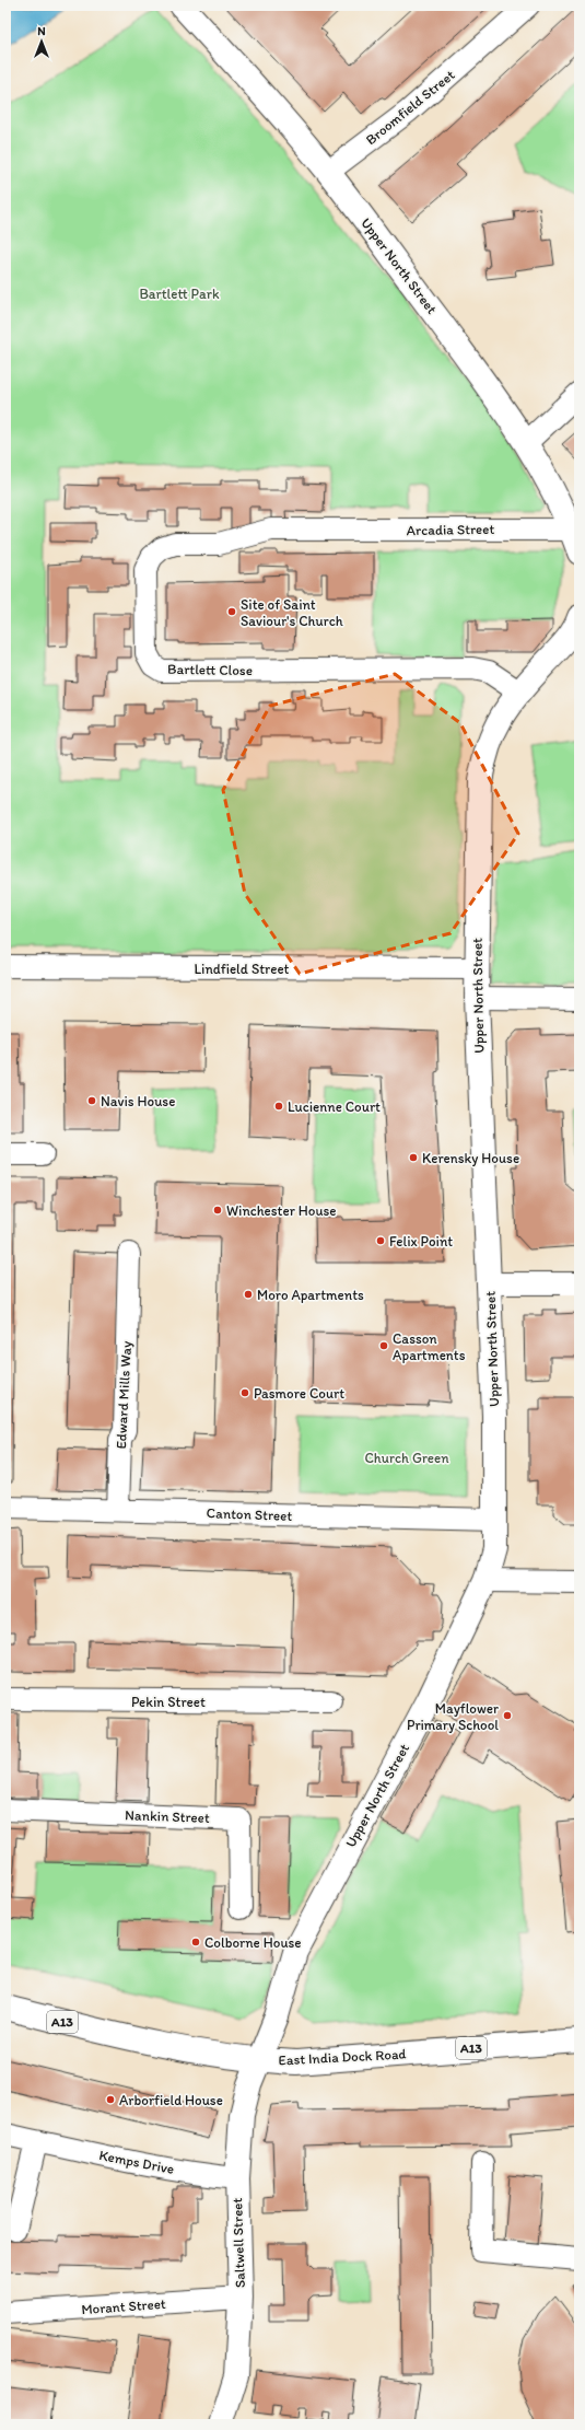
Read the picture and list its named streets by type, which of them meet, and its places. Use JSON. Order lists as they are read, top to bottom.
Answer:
{
  "streets": {
    "main road": [
      "Upper North Street",
      "A13",
      "East India Dock Road",
      "Saltwell Street"
    ],
    "street": [
      "Broomfield Street",
      "Arcadia Street",
      "Bartlett Close",
      "Lindfield Street",
      "Edward Mills Way",
      "Canton Street",
      "Pekin Street",
      "Nankin Street",
      "Kemps Drive",
      "Morant Street"
    ]
  },
  "crossings": [
    ["Broomfield Street", "Upper North Street"],
    ["Upper North Street", "Arcadia Street"],
    ["Upper North Street", "Bartlett Close"],
    ["Upper North Street", "Lindfield Street"],
    ["Upper North Street", "Canton Street"],
    ["Upper North Street", "East India Dock Road"],
    ["Upper North Street", "Saltwell Street"],
    ["Arcadia Street", "Bartlett Close"],
    ["Edward Mills Way", "Canton Street"],
    ["East India Dock Road", "Saltwell Street"],
    ["Kemps Drive", "Saltwell Street"],
    ["Saltwell Street", "Morant Street"]
  ],
  "parks": ["Bartlett Park", "Church Green"],
  "places": [
    "Site of Saint Saviour's Church",
    "Navis House",
    "Lucienne Court",
    "Kerensky House",
    "Winchester House",
    "Felix Point",
    "Moro Apartments",
    "Casson Apartments",
    "Pasmore Court",
    "Mayflower Primary School",
    "Colborne House",
    "Arborfield House"
  ],
  "north": "top"
}
